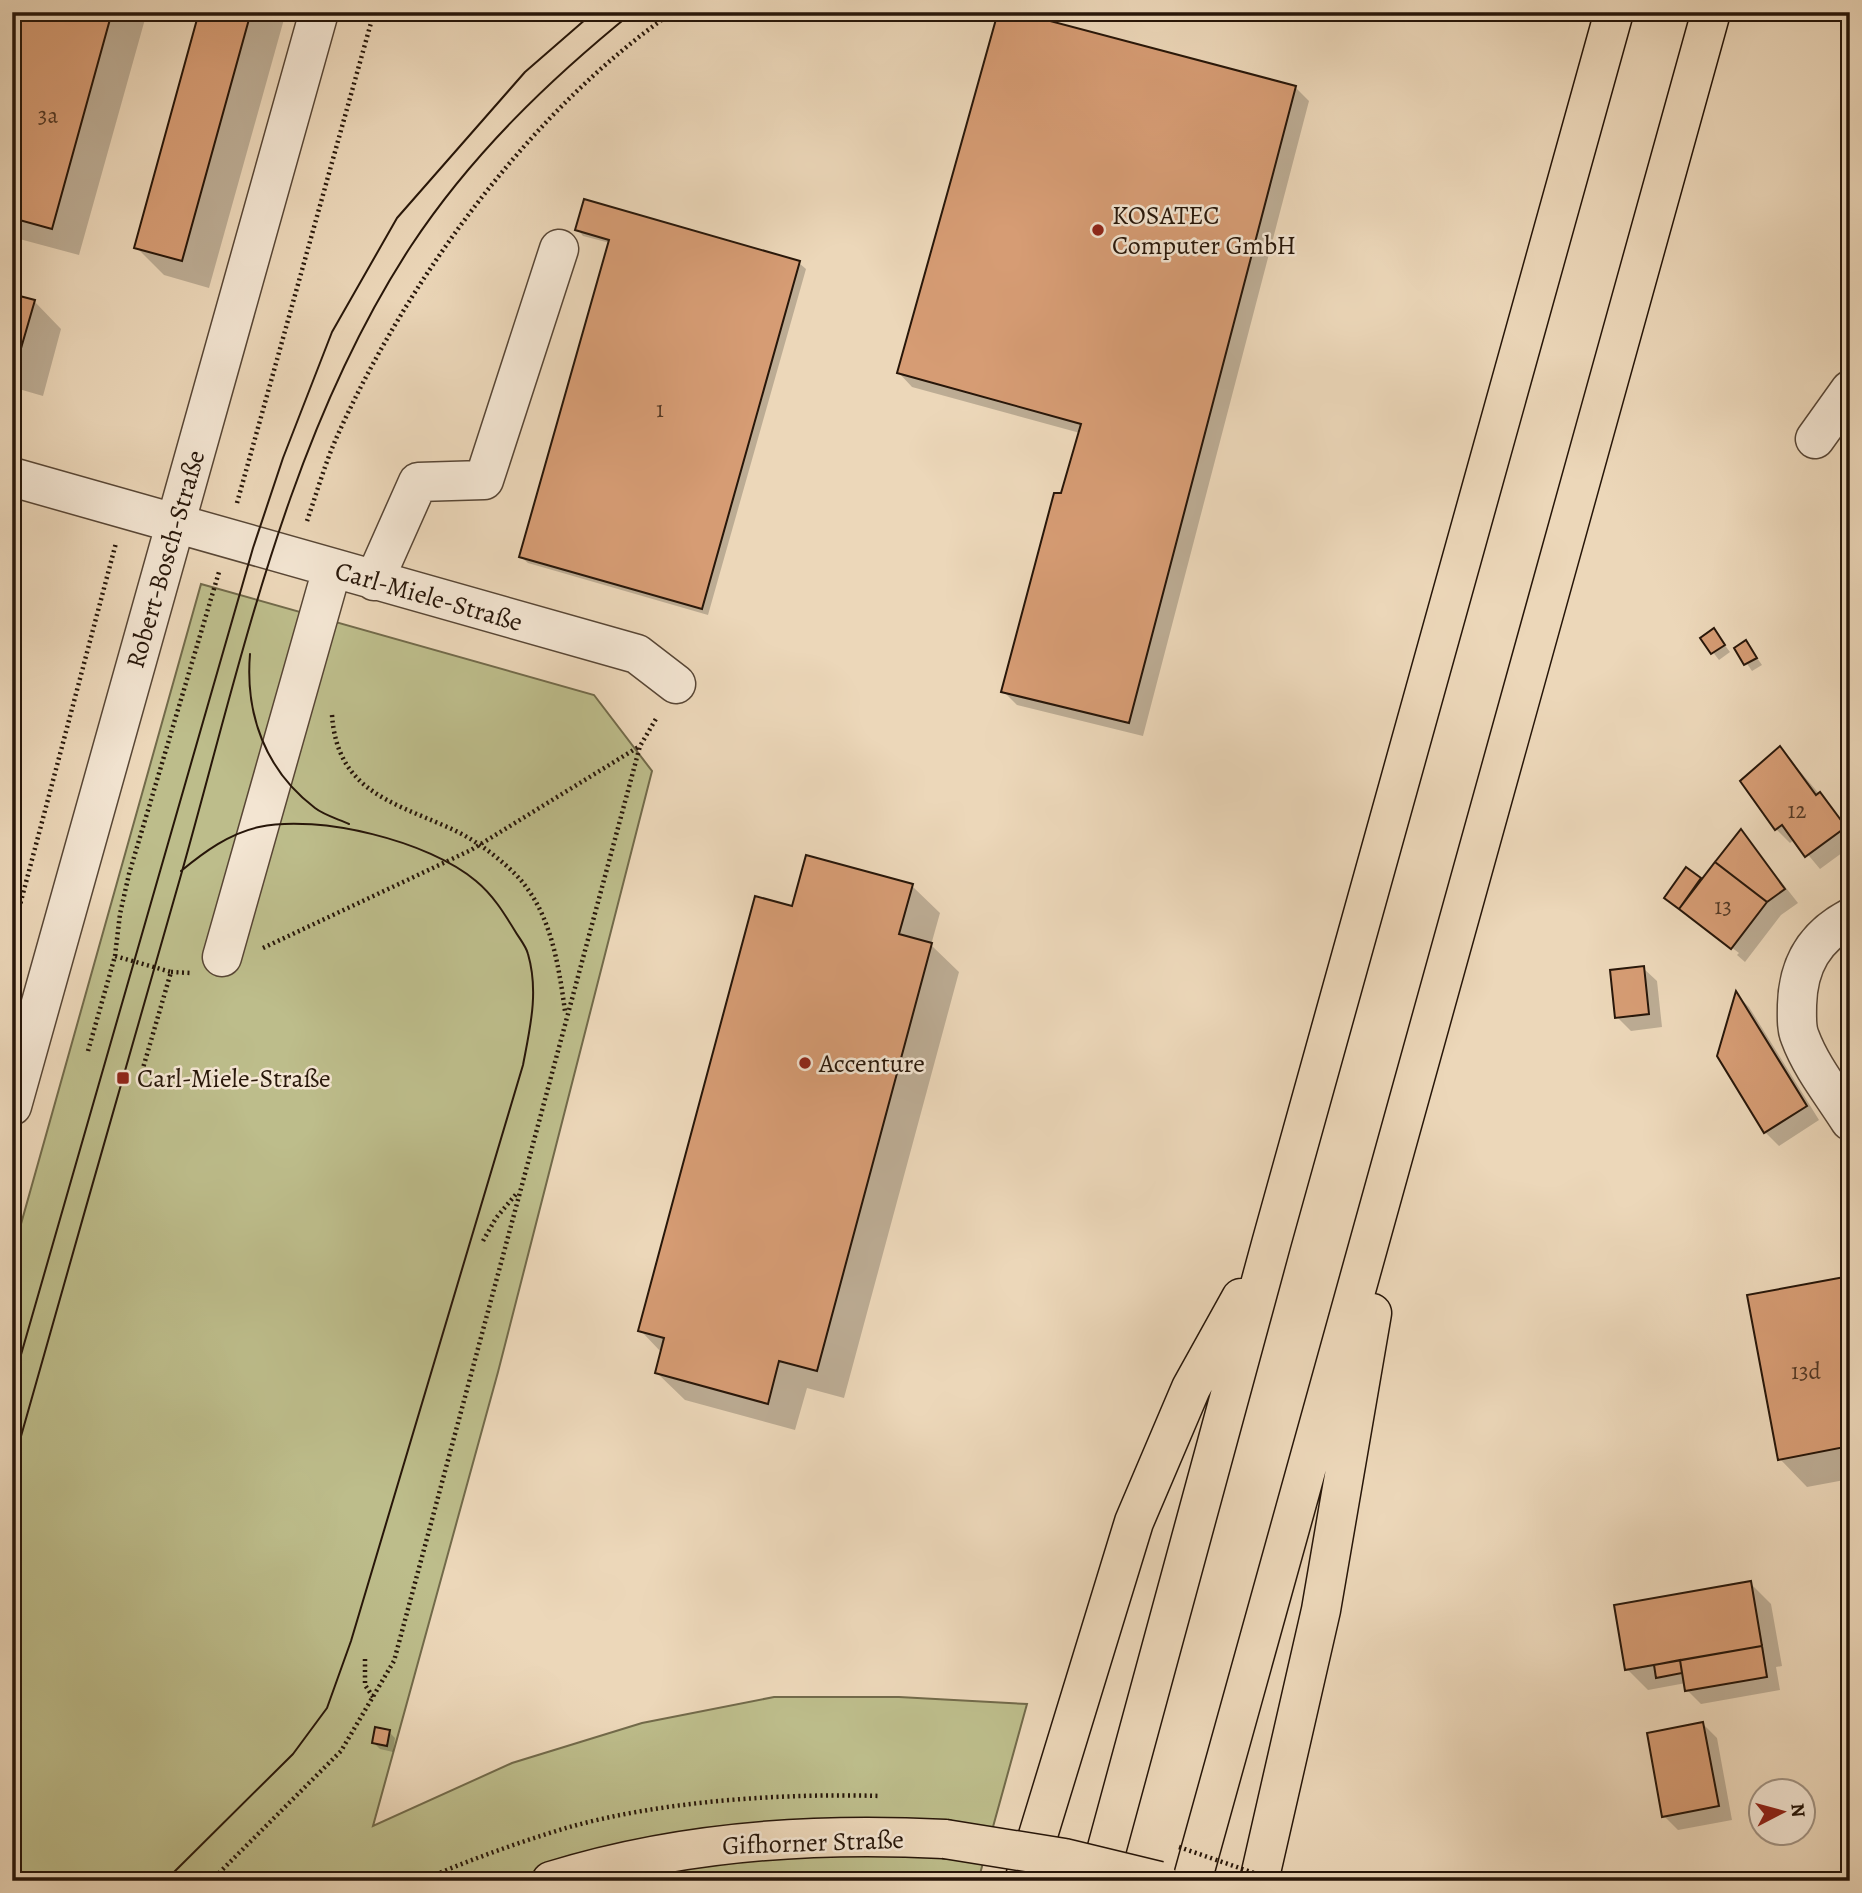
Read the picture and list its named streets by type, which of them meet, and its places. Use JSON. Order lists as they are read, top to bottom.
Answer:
{
  "streets": {
    "main road": ["Gifhorner Straße"],
    "street": ["Robert-Bosch-Straße", "Carl-Miele-Straße"]
  },
  "crossings": [
    ["Robert-Bosch-Straße", "Carl-Miele-Straße"]
  ],
  "places": {
    "other": ["KOSATEC Computer GmbH", "Accenture"],
    "transit": ["Carl-Miele-Straße"]
  },
  "house_numbers": [
    "3a",
    "1",
    "12",
    "13",
    "13d"
  ],
  "north": "right"
}
